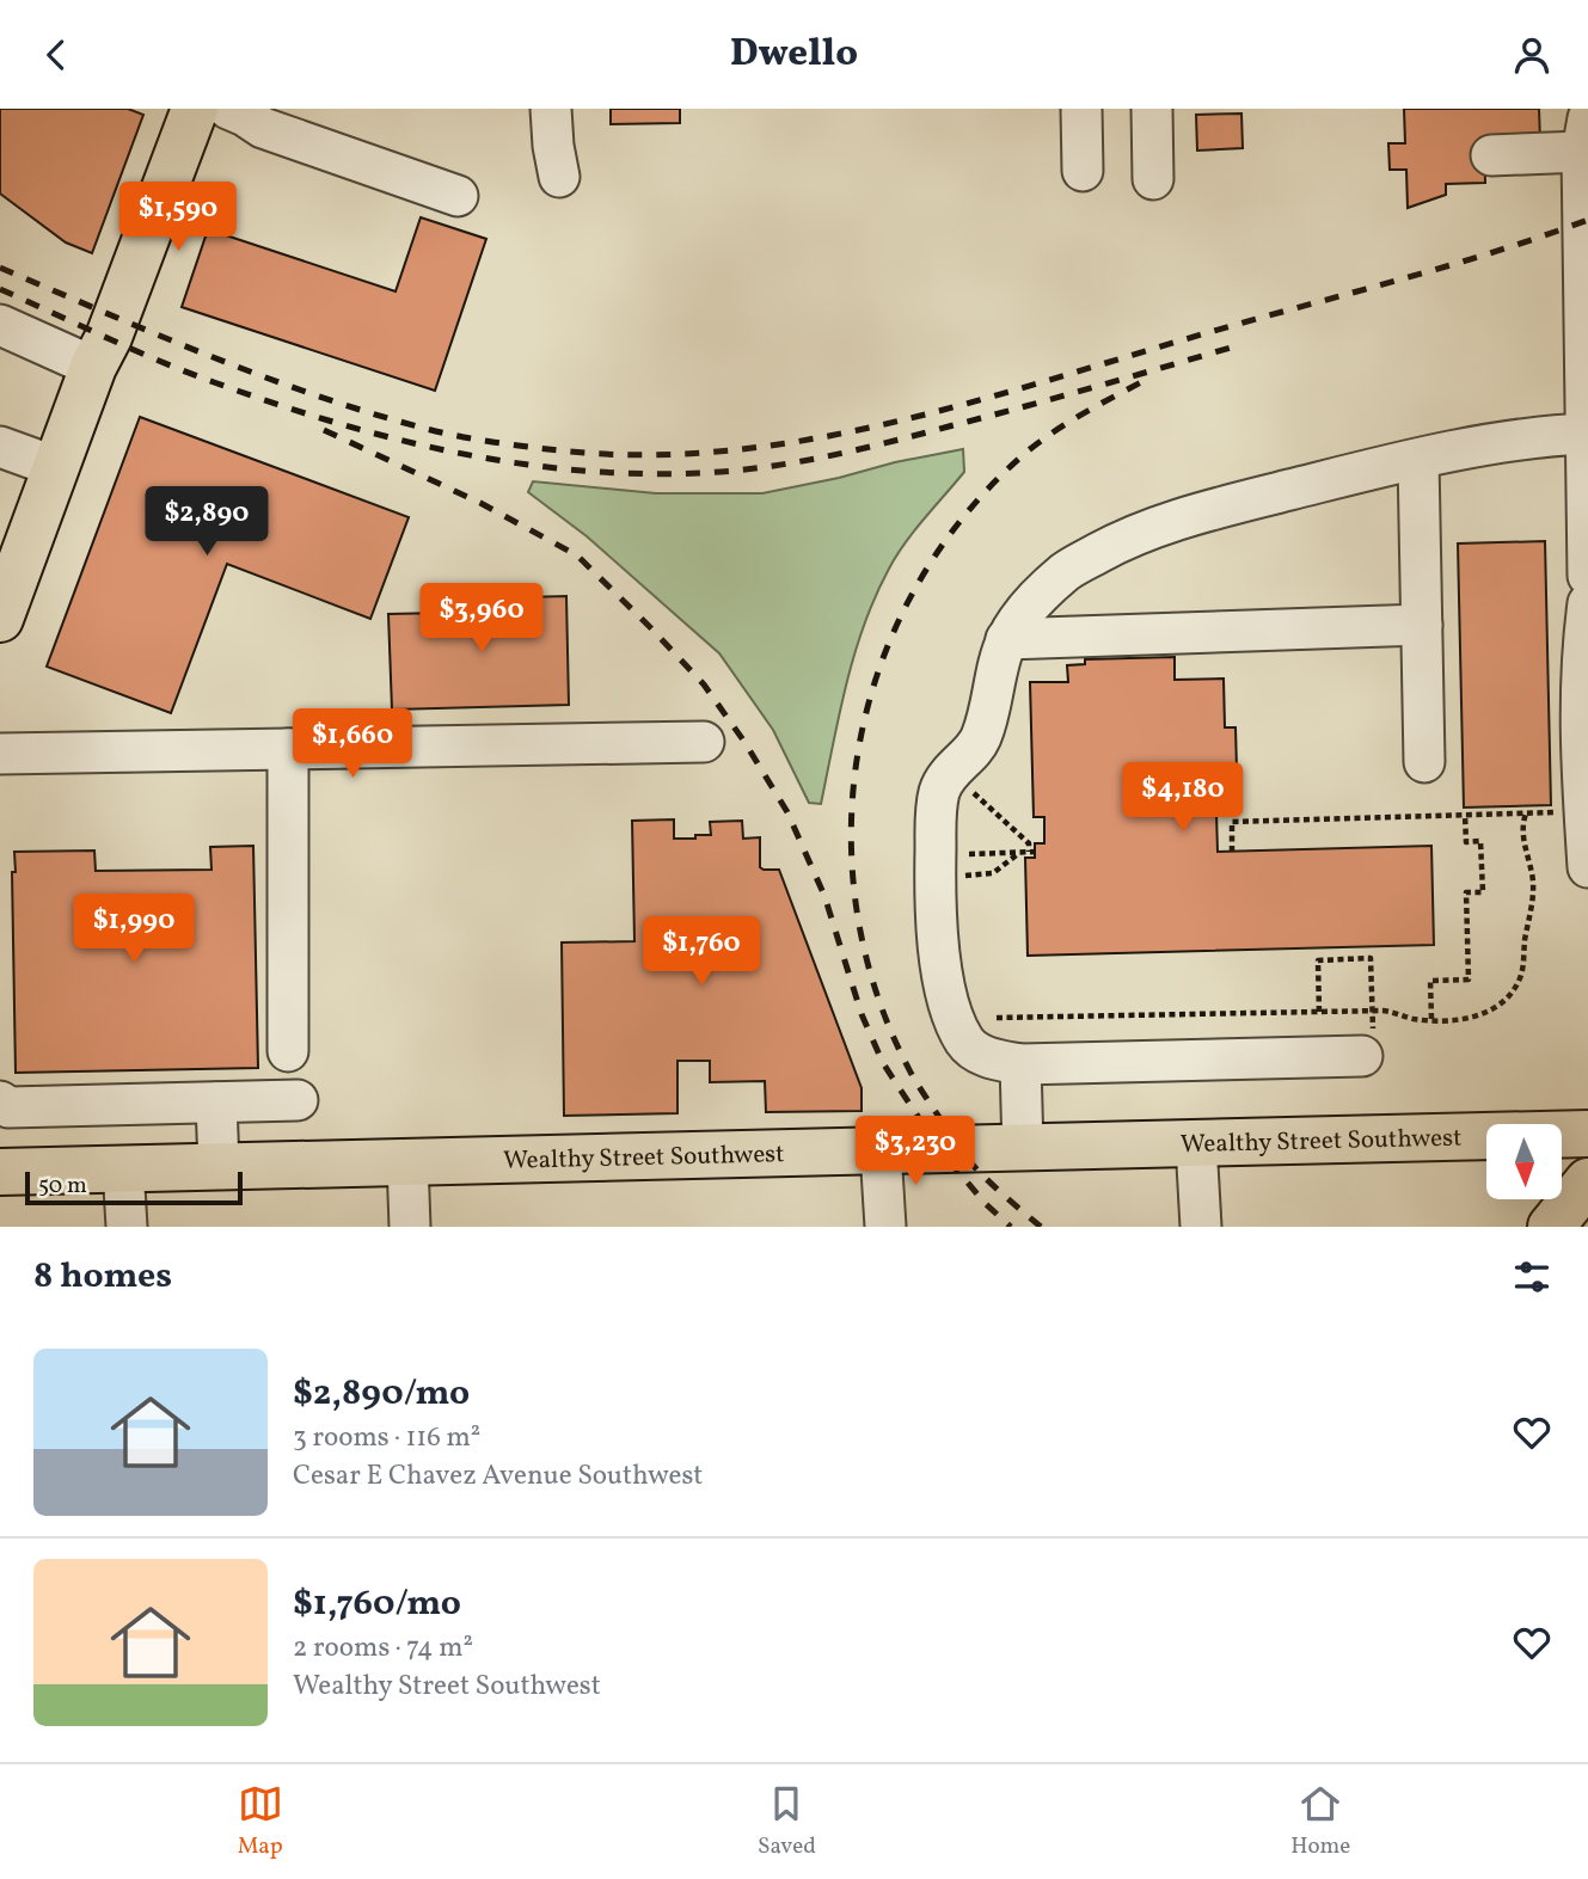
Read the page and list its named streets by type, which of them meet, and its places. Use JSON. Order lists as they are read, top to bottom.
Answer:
{
  "streets": {
    "main road": ["Wealthy Street Southwest"]
  },
  "scale_bar": "50 m",
  "north": "bottom",
  "page": {
    "header": "Dwello",
    "price": [
      "$1,590",
      "$2,890",
      "$3,960",
      "$1,660",
      "$4,180",
      "$1,990",
      "$1,760",
      "$3,230"
    ],
    "scale": "50 m",
    "heading": "8 homes",
    "list": [
      {
        "name": "$2,890/mo",
        "note": "3 rooms · 116 m² · Cesar E Chavez Avenue Southwest"
      },
      {
        "name": "$1,760/mo",
        "note": "2 rooms · 74 m² · Wealthy Street Southwest"
      }
    ],
    "tabs": ["Map", "Saved", "Home"]
  }
}
